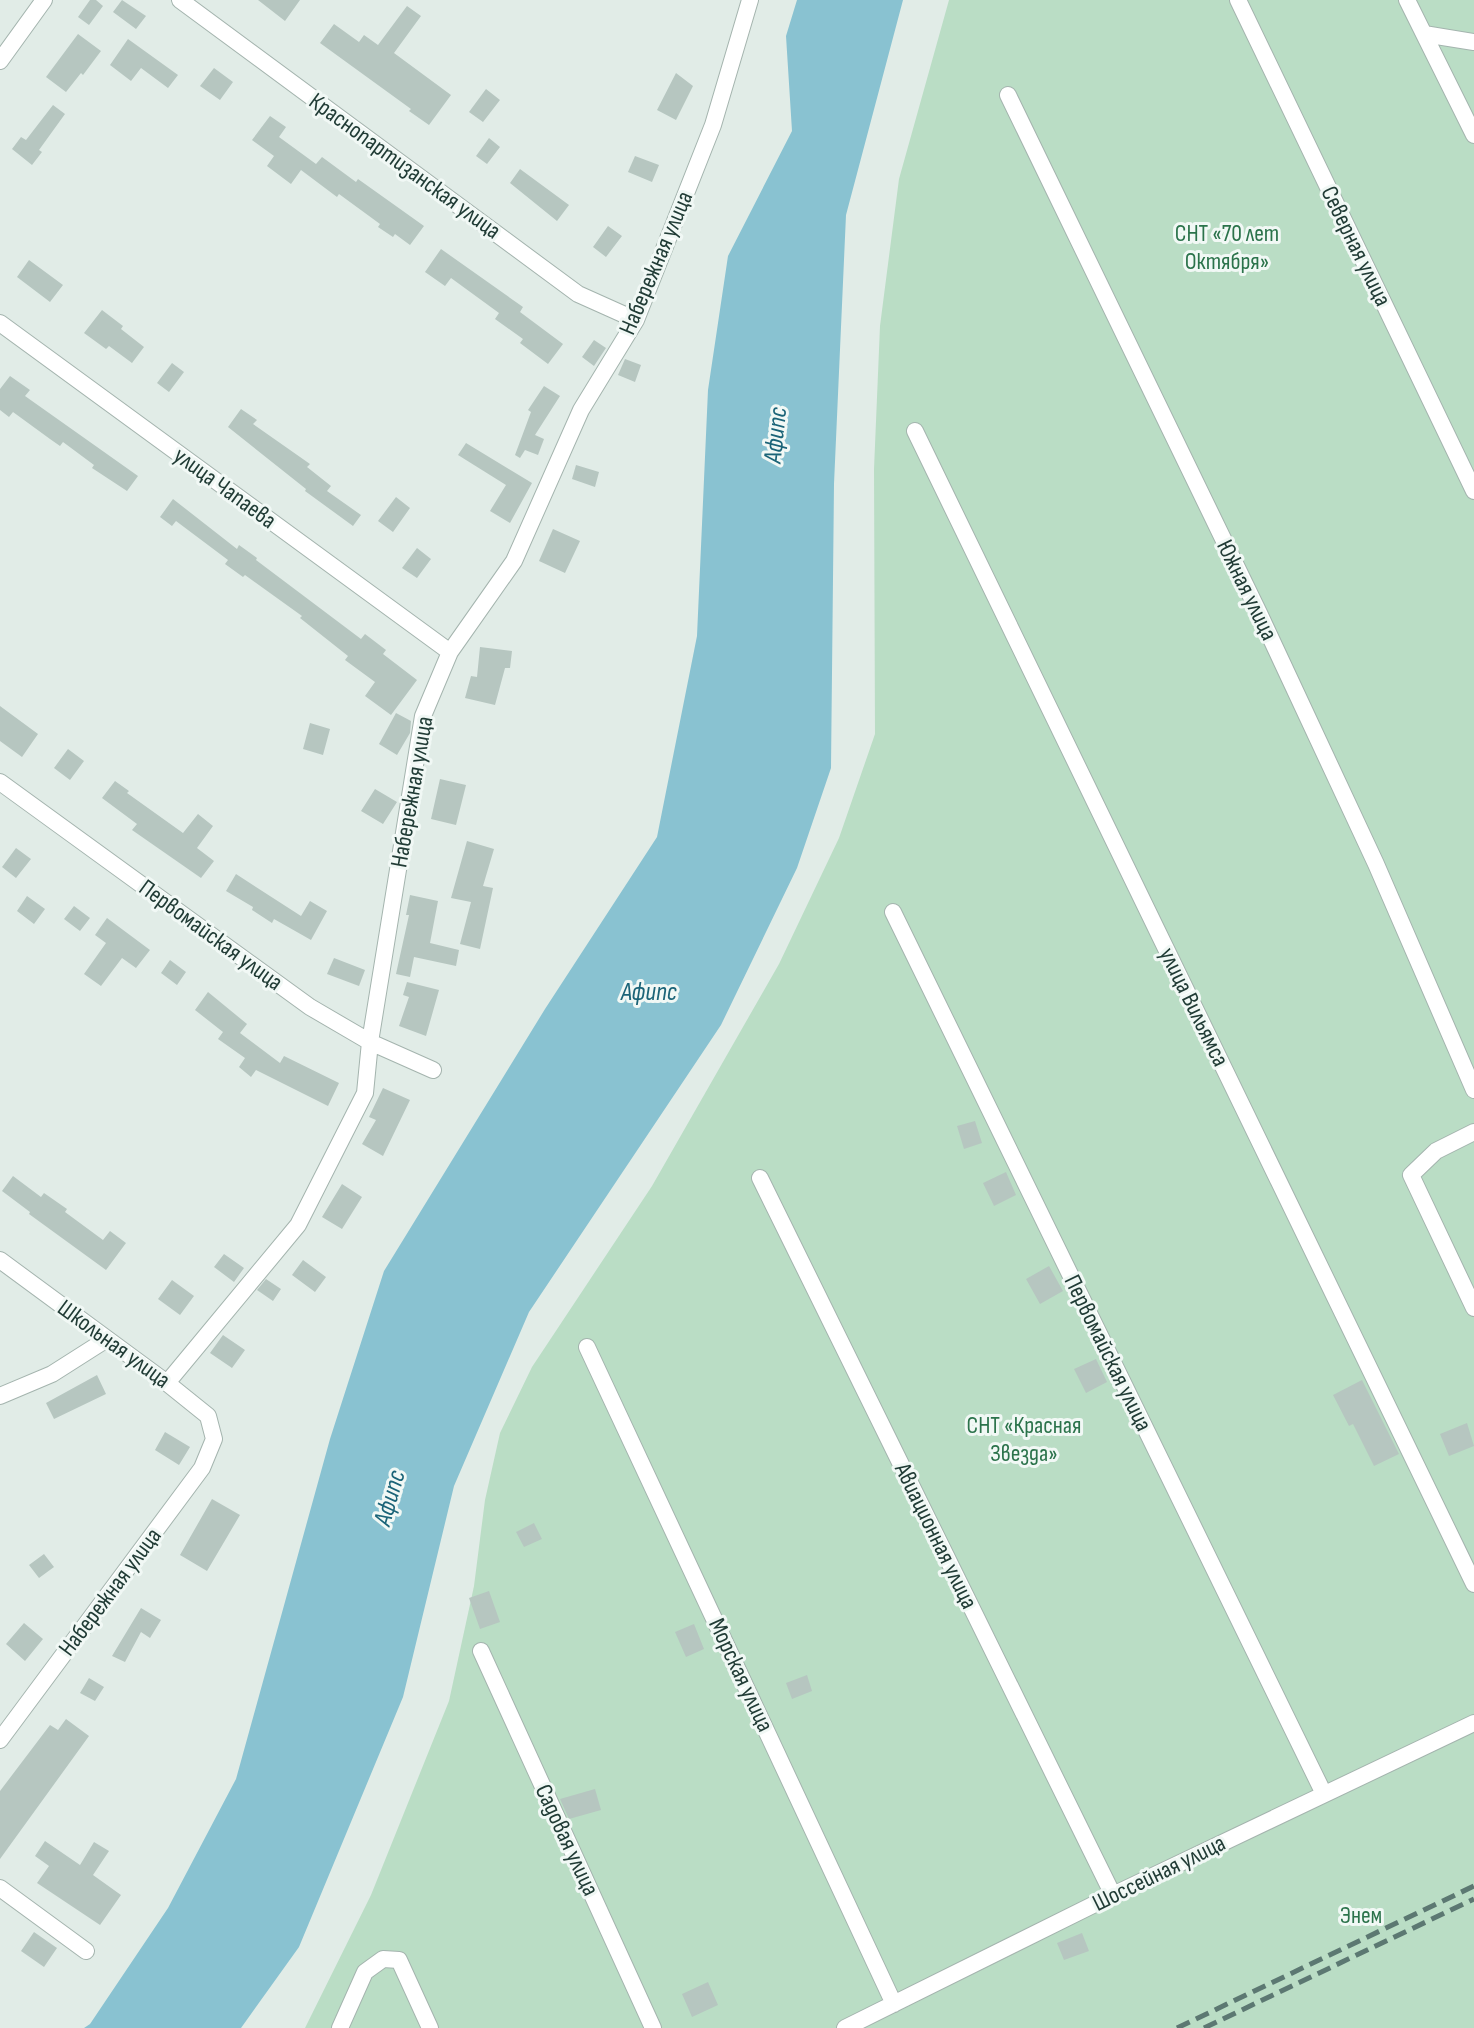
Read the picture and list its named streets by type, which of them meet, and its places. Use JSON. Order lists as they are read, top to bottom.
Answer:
{
  "streets": {
    "street": [
      "Краснопартизанская улица",
      "Северная улица",
      "Набережная улица",
      "улица Чапаева",
      "Южная улица",
      "Первомайская улица",
      "улица Вильямса",
      "Школьная улица",
      "Авиационная улица",
      "Морская улица",
      "Садовая улица",
      "Шоссейная улица"
    ]
  },
  "crossings": [
    ["Краснопартизанская улица", "Набережная улица"],
    ["Набережная улица", "улица Чапаева"],
    ["Набережная улица", "Первомайская улица"],
    ["Набережная улица", "Школьная улица"],
    ["Первомайская улица", "Шоссейная улица"],
    ["Авиационная улица", "Шоссейная улица"],
    ["Морская улица", "Шоссейная улица"]
  ],
  "water": ["Афипс"],
  "parks": ["СНТ «70 лет Октября»", "СНТ «Красная Звезда»", "Энем"]
}
